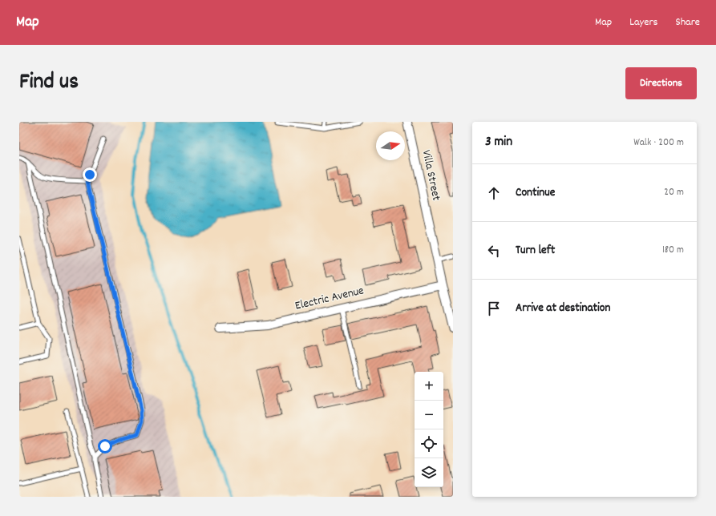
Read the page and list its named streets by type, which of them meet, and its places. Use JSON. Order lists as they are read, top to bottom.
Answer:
{
  "streets": {
    "street": ["Villa Street", "Electric Avenue"]
  },
  "crossings": [
    ["Villa Street", "Electric Avenue"]
  ],
  "north": "right",
  "page": {
    "header": "Map",
    "nav": ["Map", "Layers", "Share"],
    "title": "Find us",
    "buttons": "Directions",
    "heading": ["3 min", "Walk · 200 m"],
    "list": [
      ["Continue", "20 m"],
      ["Turn left", "180 m"],
      "Arrive at destination"
    ],
    "map_buttons": ["+", "−"]
  }
}
